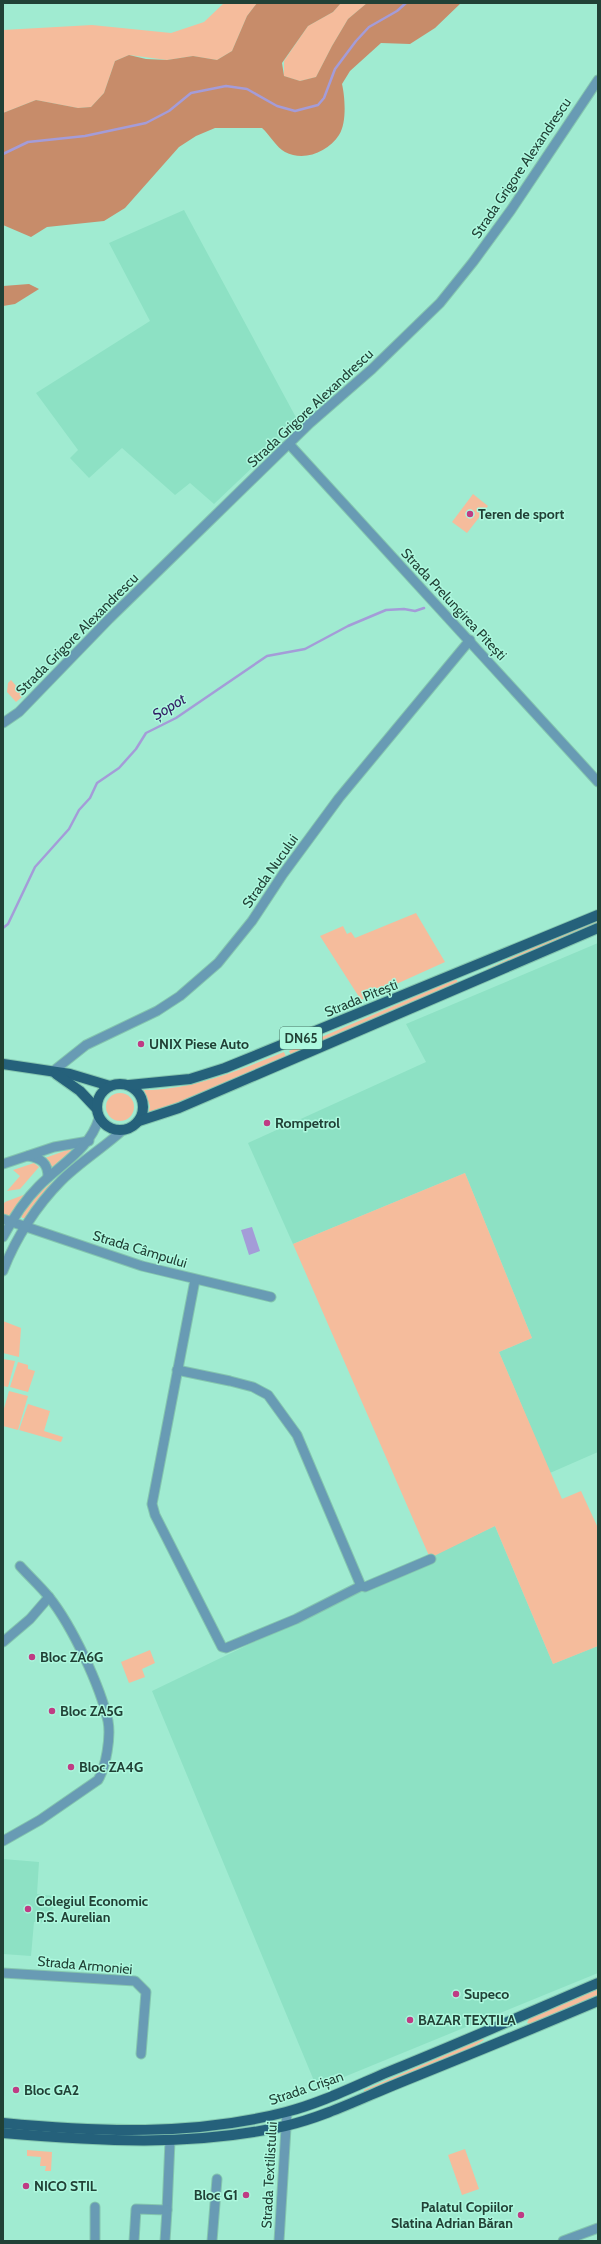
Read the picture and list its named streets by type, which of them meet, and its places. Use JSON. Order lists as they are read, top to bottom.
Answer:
{
  "streets": {
    "main road": ["Strada Pitești", "DN65", "Strada Crișan"],
    "street": [
      "Strada Grigore Alexandrescu",
      "Strada Prelungirea Pitești",
      "Strada Nucului",
      "Strada Câmpului",
      "Strada Armoniei",
      "Strada Textilistului"
    ]
  },
  "crossings": [
    ["Strada Grigore Alexandrescu", "Strada Prelungirea Pitești"],
    ["Strada Prelungirea Pitești", "Strada Nucului"],
    ["Strada Crișan", "Strada Textilistului"]
  ],
  "water": ["Șopot"],
  "places": [
    "Teren de sport",
    "UNIX Piese Auto",
    "Rompetrol",
    "Bloc ZA6G",
    "Bloc ZA5G",
    "Bloc ZA4G",
    "Colegiul Economic P.S. Aurelian",
    "Supeco",
    "BAZAR TEXTILA",
    "Bloc GA2",
    "NICO STIL",
    "Bloc G1",
    "Palatul Copiilor Slatina Adrian Băran"
  ]
}
